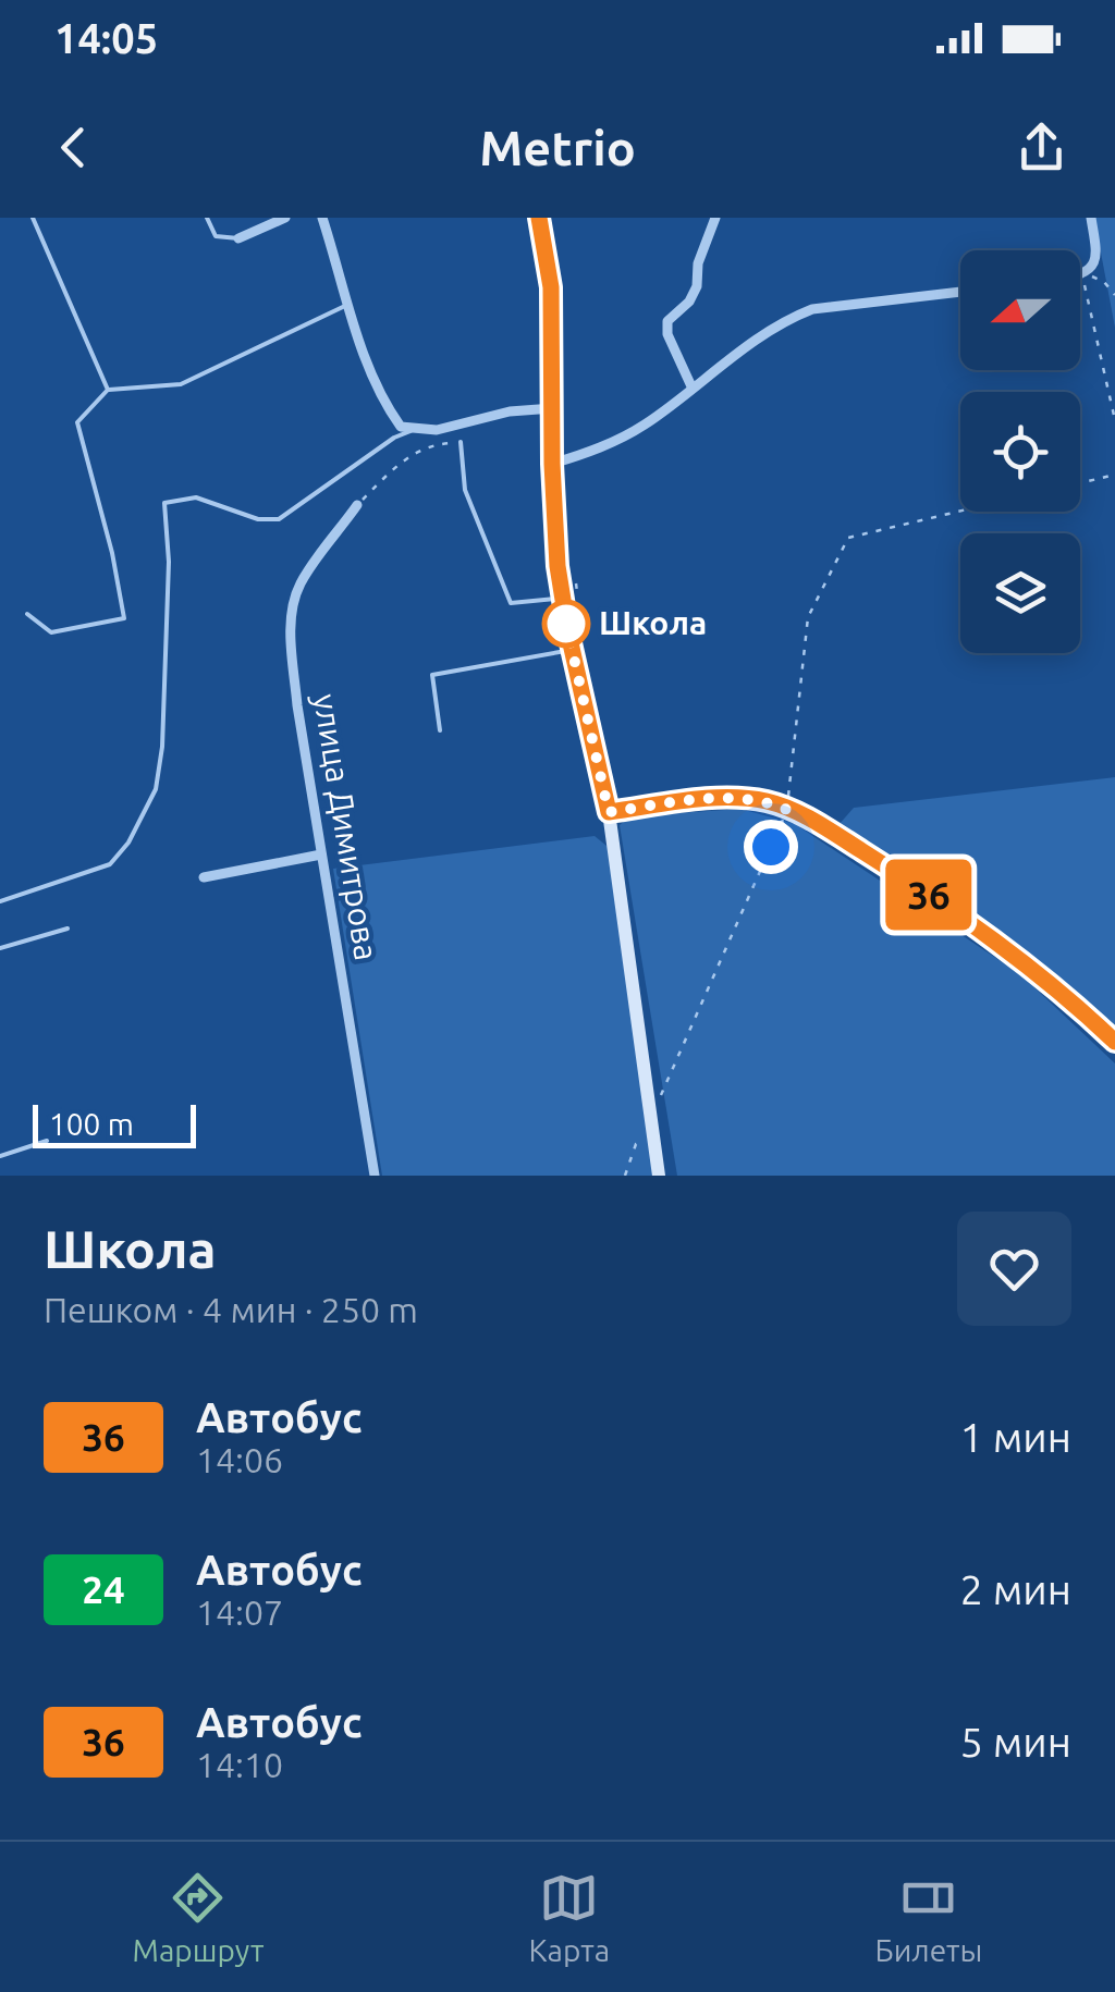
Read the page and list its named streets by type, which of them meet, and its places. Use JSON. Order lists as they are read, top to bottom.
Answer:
{
  "streets": {
    "street": ["улица Димитрова"]
  },
  "places": ["Школа"],
  "lines": ["bus line 36"],
  "scale_bar": "100 m",
  "north": "left",
  "page": {
    "status": "14:05",
    "header": "Metrio",
    "on_map": "36",
    "scale": "100 m",
    "heading": ["Школа", "Пешком · 4 мин · 250 m"],
    "list": [
      {
        "mark": "36",
        "name": "Автобус",
        "note": "14:06",
        "value": "1 мин"
      },
      {
        "mark": "24",
        "name": "Автобус",
        "note": "14:07",
        "value": "2 мин"
      },
      {
        "mark": "36",
        "name": "Автобус",
        "note": "14:10",
        "value": "5 мин"
      }
    ],
    "tabs": ["Маршрут", "Карта", "Билеты"]
  }
}
